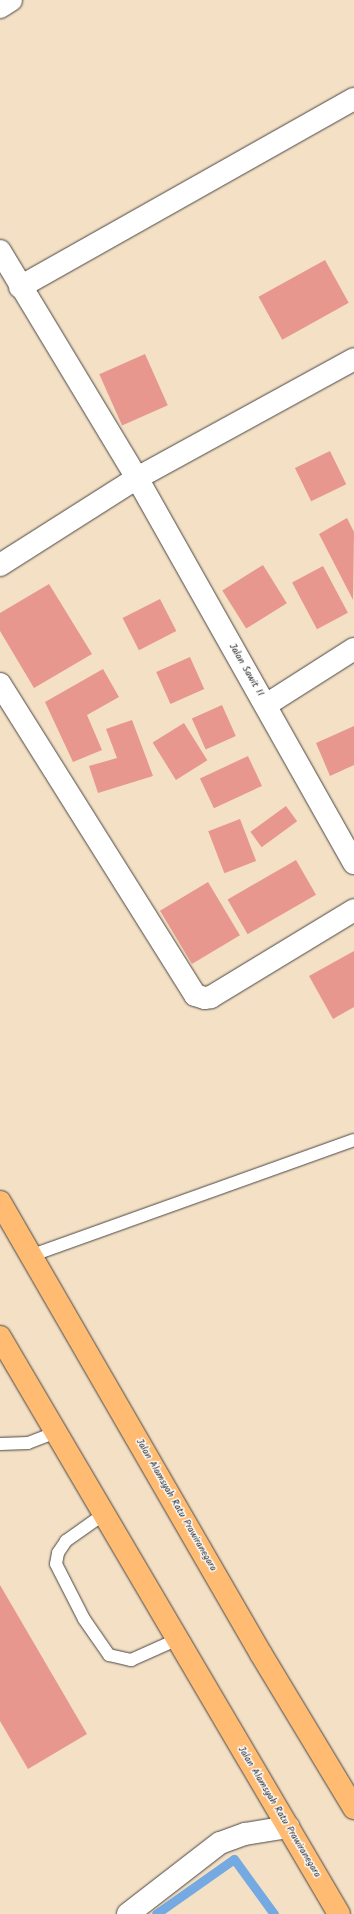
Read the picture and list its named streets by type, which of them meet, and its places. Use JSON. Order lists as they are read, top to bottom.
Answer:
{
  "streets": {
    "highway": ["Jalan Alamsyah Ratu Prawiranegara"],
    "street": ["Jalan Sawit II"]
  }
}
